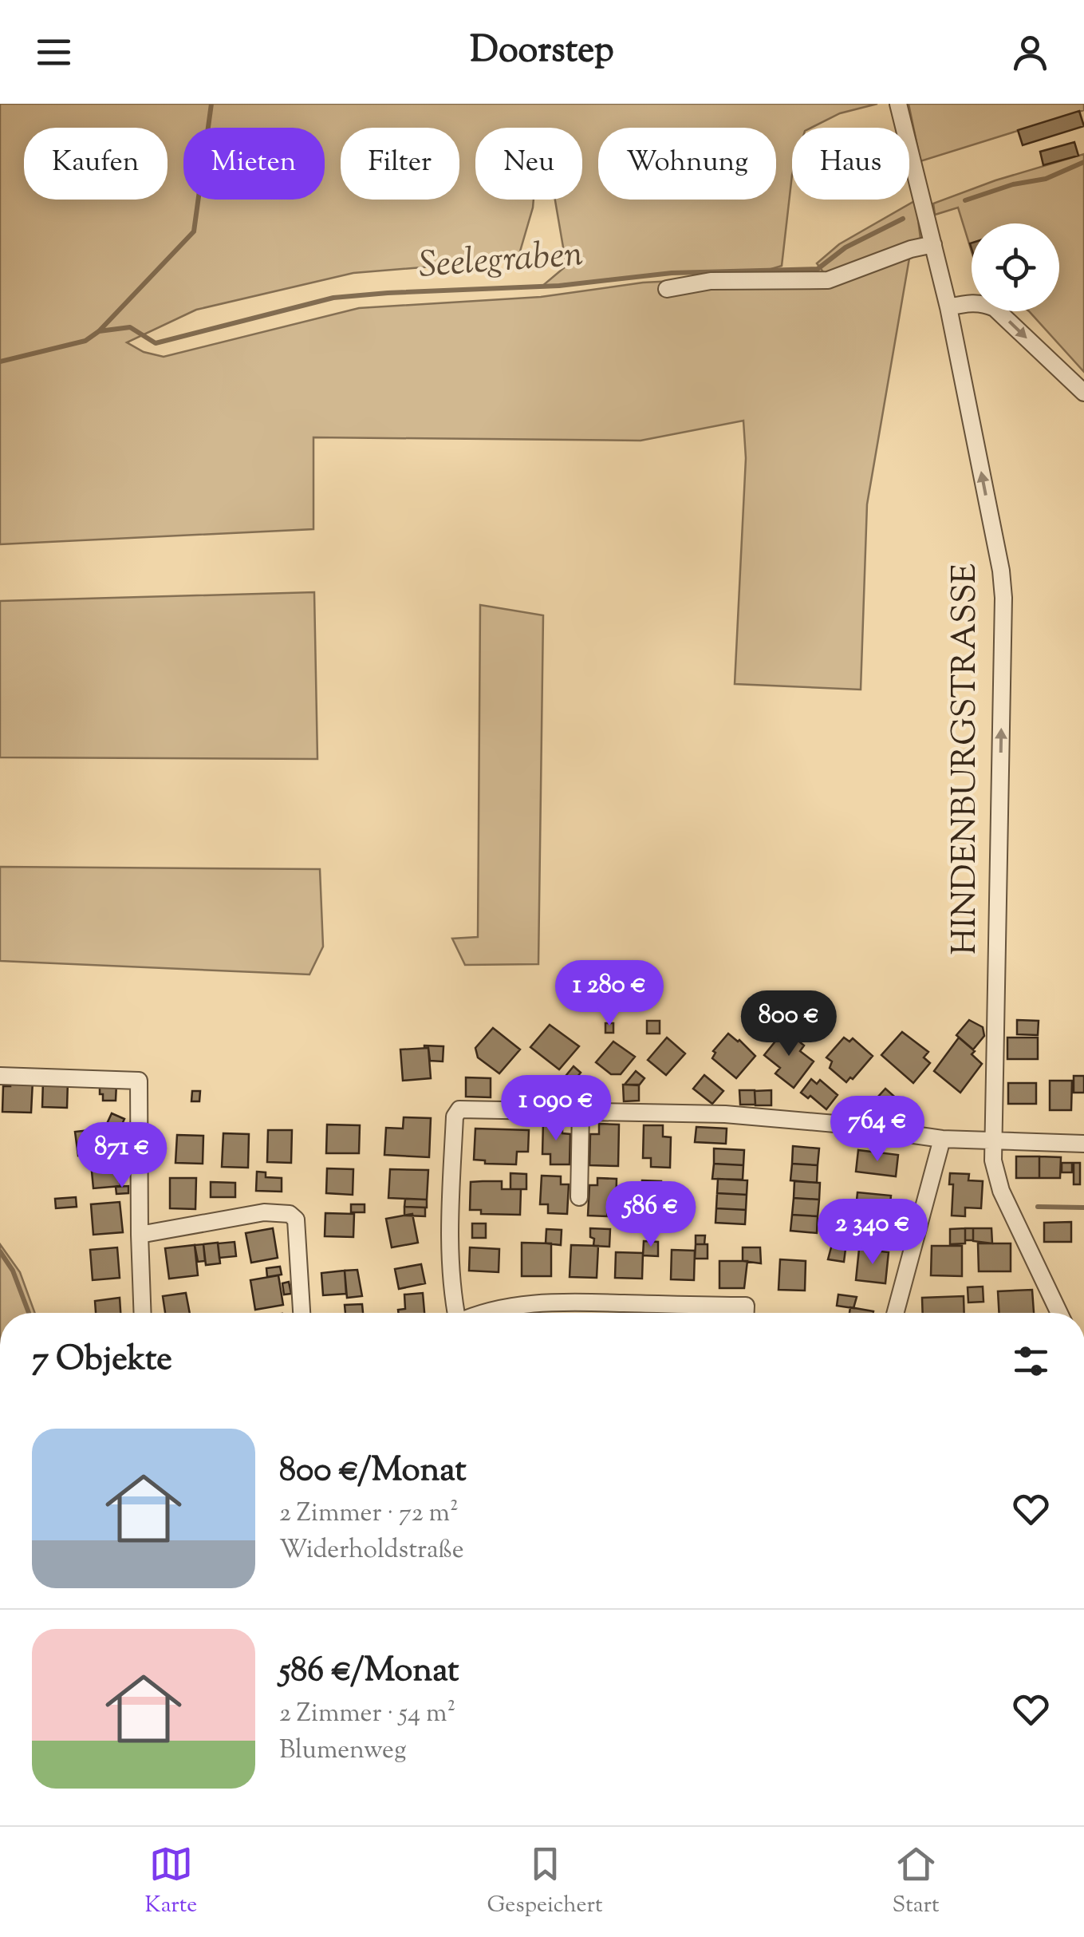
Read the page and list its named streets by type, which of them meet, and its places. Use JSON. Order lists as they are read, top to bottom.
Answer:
{
  "streets": {
    "street": ["HINDENBURGSTRASSE"]
  },
  "one_way": ["HINDENBURGSTRASSE"],
  "water": ["Seelegraben"],
  "page": {
    "header": "Doorstep",
    "chip": [
      "Kaufen",
      "Mieten",
      "Filter",
      "Neu",
      "Wohnung",
      "Haus"
    ],
    "price": [
      "1 280 €",
      "800 €",
      "1 090 €",
      "764 €",
      "871 €",
      "586 €",
      "2 340 €"
    ],
    "heading": "7 Objekte",
    "list": [
      {
        "name": "800 €/Monat",
        "note": "2 Zimmer · 72 m² · Widerholdstraße"
      },
      {
        "name": "586 €/Monat",
        "note": "2 Zimmer · 54 m² · Blumenweg"
      }
    ],
    "tabs": ["Karte", "Gespeichert", "Start"]
  }
}
